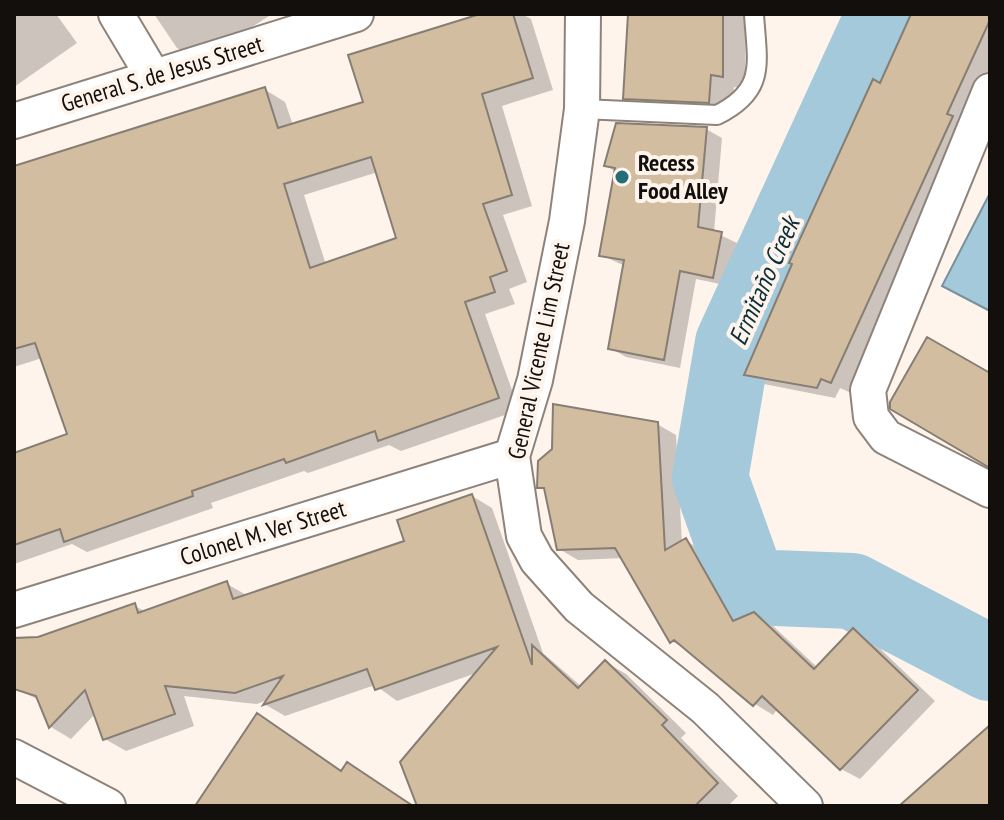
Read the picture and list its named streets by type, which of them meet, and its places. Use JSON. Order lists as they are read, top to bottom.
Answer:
{
  "streets": {
    "street": ["General S. de Jesus Street", "General Vicente Lim Street", "Colonel M. Ver Street"]
  },
  "crossings": [
    ["General Vicente Lim Street", "Colonel M. Ver Street"]
  ],
  "water": ["Ermitaño Creek"],
  "places": ["Recess Food Alley"]
}
